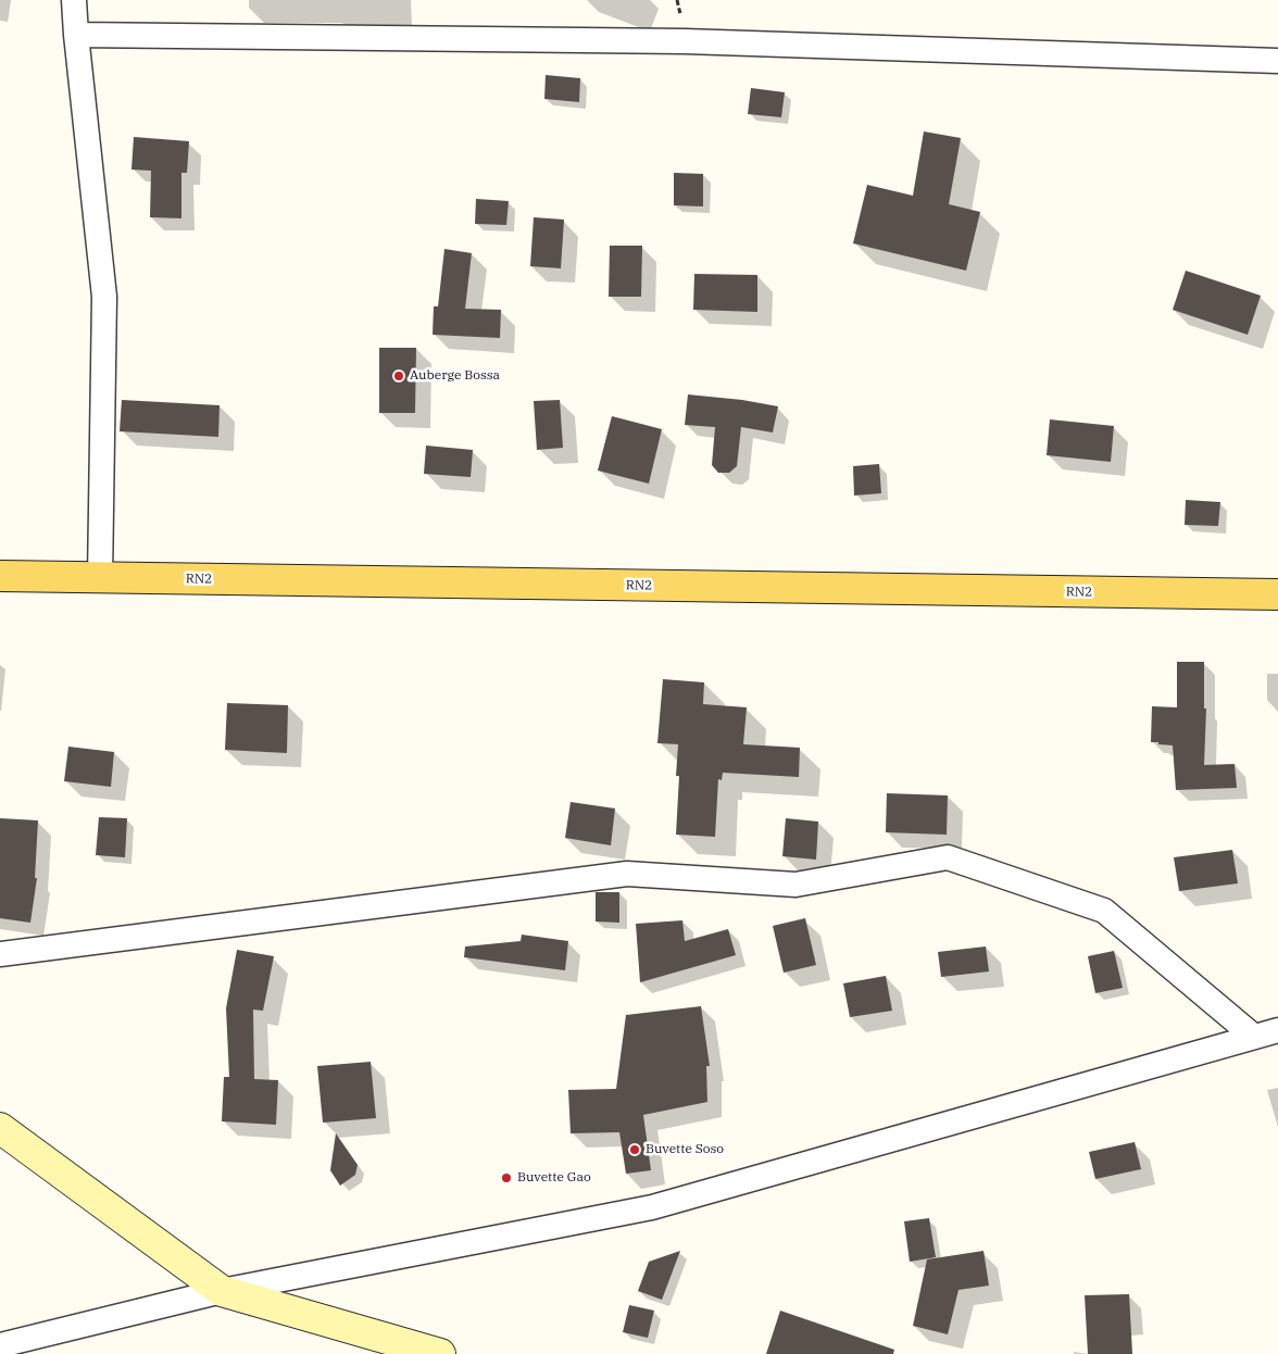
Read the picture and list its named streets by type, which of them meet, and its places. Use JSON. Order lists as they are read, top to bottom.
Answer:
{
  "streets": {
    "main road": ["RN2"]
  },
  "places": ["Auberge Bossa", "Buvette Soso", "Buvette Gao"]
}
